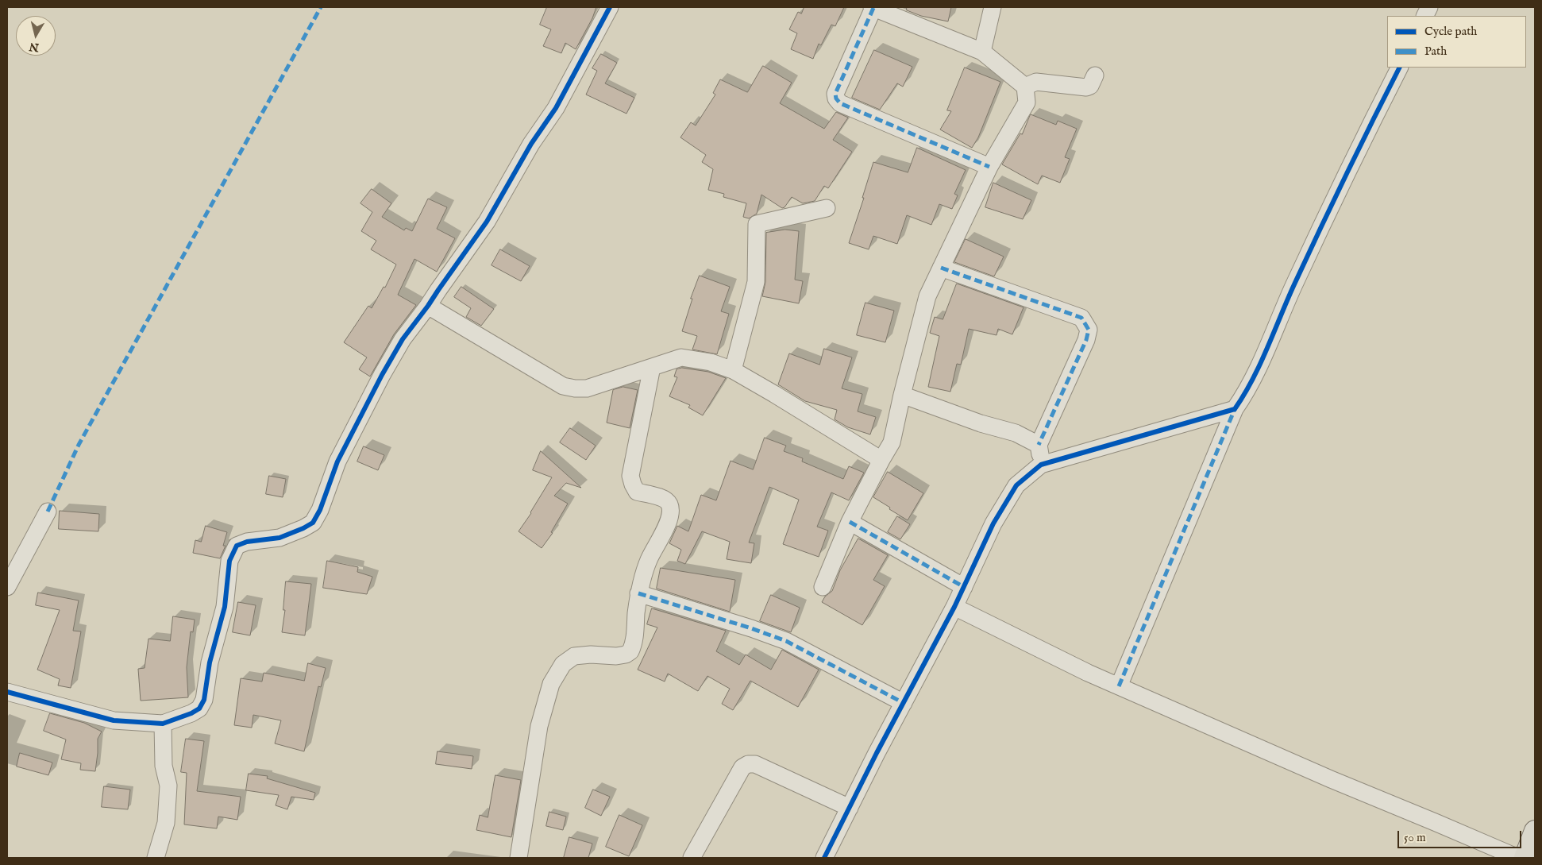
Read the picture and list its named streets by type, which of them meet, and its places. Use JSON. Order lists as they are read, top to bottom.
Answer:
{
  "legend": ["Cycle path", "Path"],
  "scale_bar": "50 m",
  "north": "bottom"
}
